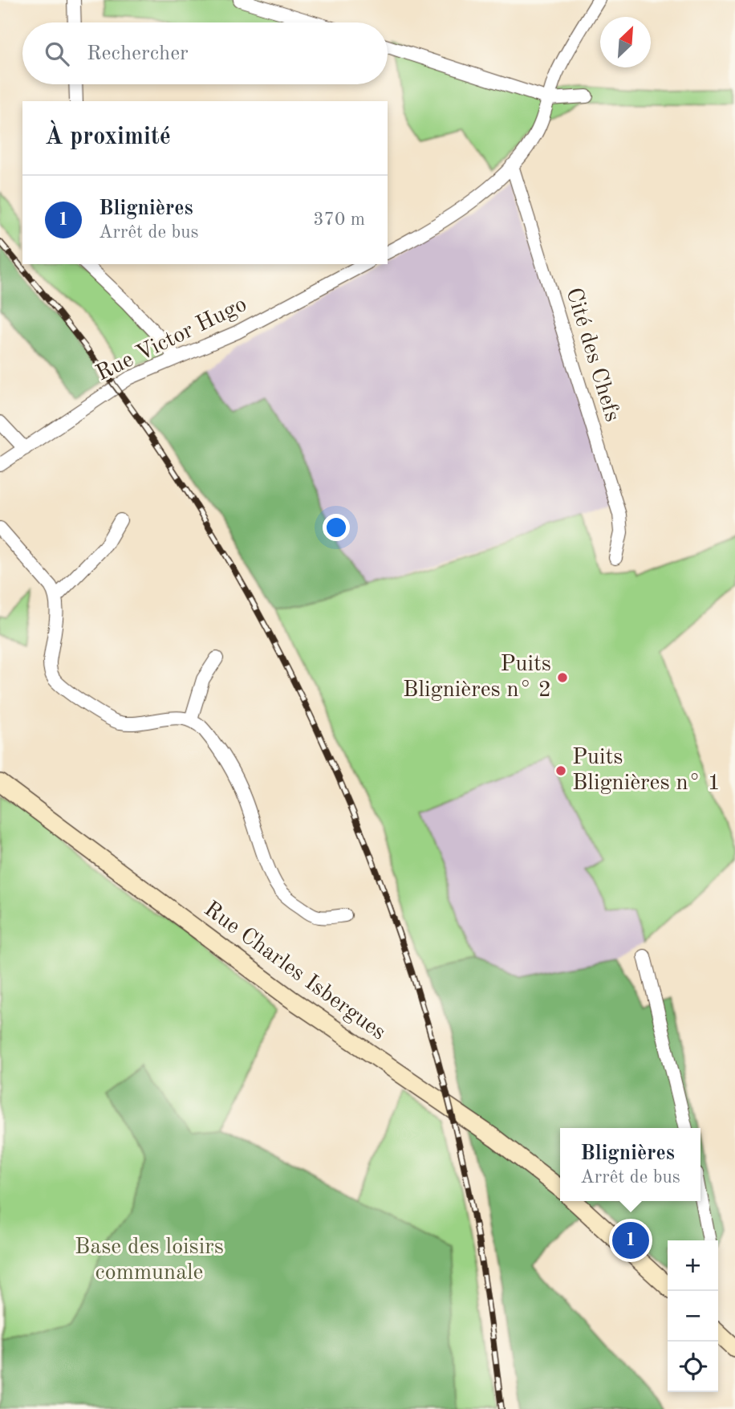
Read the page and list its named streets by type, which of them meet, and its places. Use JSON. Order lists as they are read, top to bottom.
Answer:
{
  "streets": {
    "main road": ["Rue Charles Isbergues"],
    "street": ["Rue Victor Hugo", "Cité des Chefs"]
  },
  "parks": ["Base des loisirs communale"],
  "places": ["Puits Blignières n° 2", "Puits Blignières n° 1"],
  "north": "top right",
  "page": {
    "search": "Rechercher",
    "heading": "À proximité",
    "list": [
      {
        "mark": "1",
        "name": "Blignières",
        "note": "Arrêt de bus",
        "value": "370 m"
      }
    ],
    "popup": ["Blignières", "Arrêt de bus"],
    "pins": "1",
    "map_buttons": ["+", "−"]
  }
}
